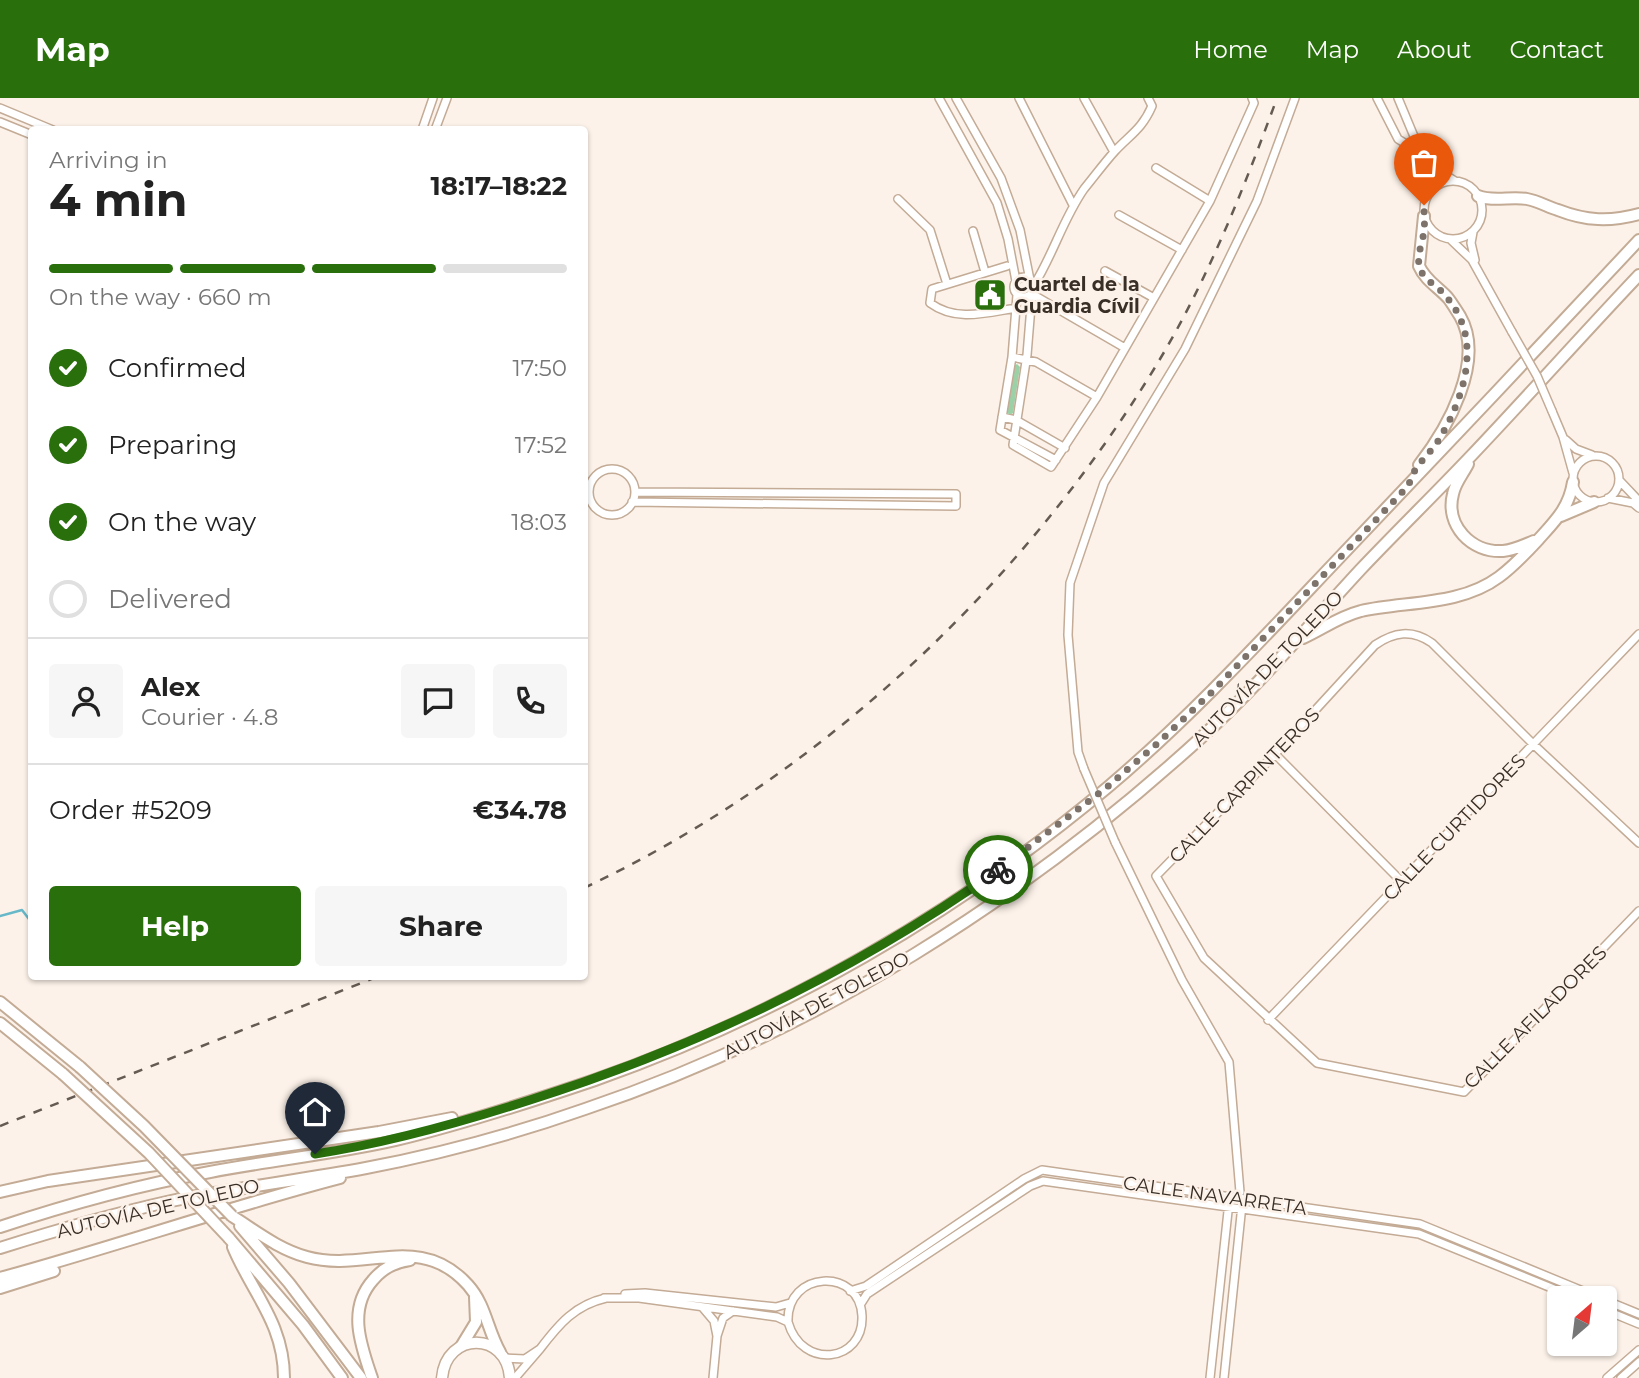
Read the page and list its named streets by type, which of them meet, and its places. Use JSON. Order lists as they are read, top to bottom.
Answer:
{
  "streets": {
    "highway": ["AUTOVÍA DE TOLEDO"],
    "street": [
      "CALLE CARPINTEROS",
      "CALLE CURTIDORES",
      "CALLE AFILADORES",
      "CALLE NAVARRETA"
    ]
  },
  "crossings": [
    ["CALLE CARPINTEROS", "CALLE CURTIDORES"],
    ["CALLE CARPINTEROS", "CALLE AFILADORES"],
    ["CALLE CURTIDORES", "CALLE AFILADORES"]
  ],
  "places": {
    "public building": ["Cuartel de la Guardia Cívil"]
  },
  "north": "top right",
  "page": {
    "header": "Map",
    "nav": [
      "Home",
      "Map",
      "About",
      "Contact"
    ],
    "heading": ["4 min", "Arriving in", "18:17–18:22"],
    "panel": [
      "Alex",
      "Courier · 4.8",
      "Order #5209",
      "€34.78"
    ],
    "bar": "On the way · 660 m",
    "list": [
      ["Confirmed", "17:50"],
      ["Preparing", "17:52"],
      ["On the way", "18:03"],
      "Delivered"
    ],
    "buttons": ["Help", "Share"]
  }
}
